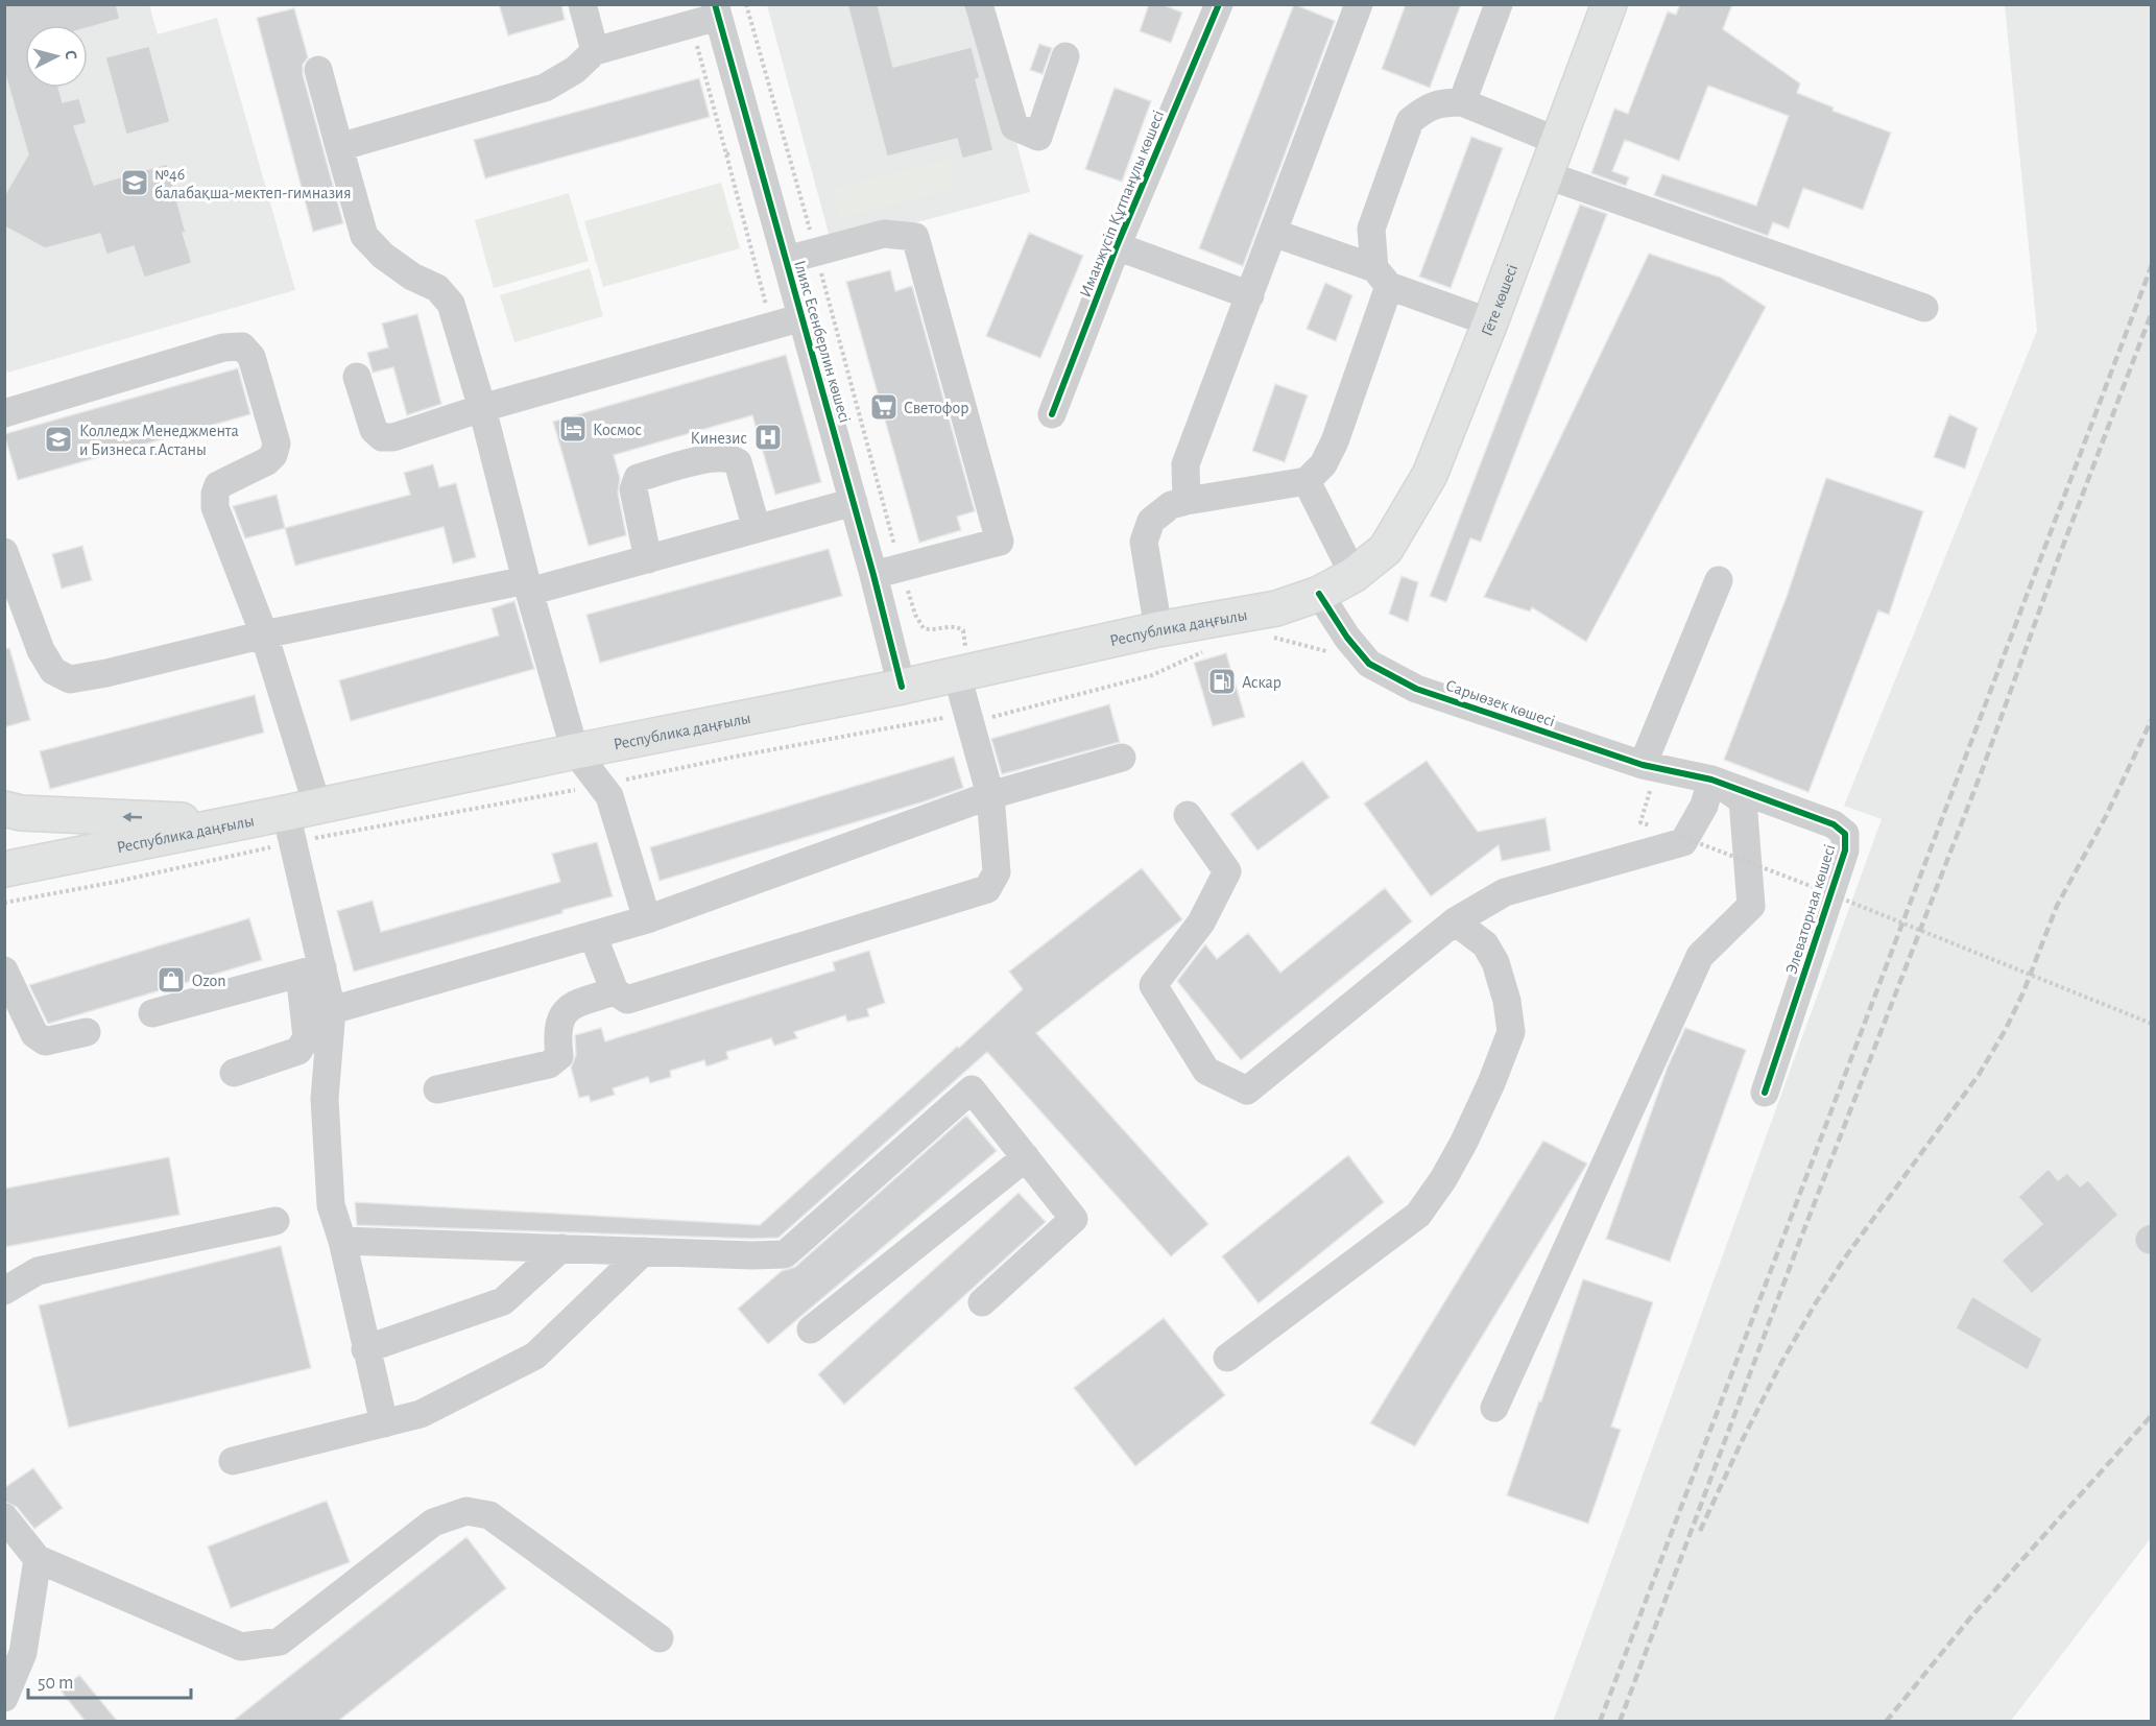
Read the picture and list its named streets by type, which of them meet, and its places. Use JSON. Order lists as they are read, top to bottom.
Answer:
{
  "streets": {
    "main road": ["Гёте көшесі", "Республика даңғылы"],
    "street": [
      "Иманжүсіп Құтпанұлы көшесі",
      "Ілияс Есенберлин көшесі",
      "Сарыөзек көшесі",
      "Элеваторная көшесі"
    ]
  },
  "crossings": [
    ["Гёте көшесі", "Республика даңғылы"],
    ["Ілияс Есенберлин көшесі", "Республика даңғылы"],
    ["Республика даңғылы", "Сарыөзек көшесі"],
    ["Сарыөзек көшесі", "Элеваторная көшесі"]
  ],
  "places": {
    "school or university": ["№46 балабақша-мектеп-гимназия", "Колледж Менеджмента и Бизнеса г.Астаны"],
    "supermarket": ["Светофор"],
    "hotel": ["Космос"],
    "hospital": ["Кинезис"],
    "fuel station": ["Аскар"],
    "shop": ["Ozon"]
  },
  "scale_bar": "50 m",
  "north": "right"
}
